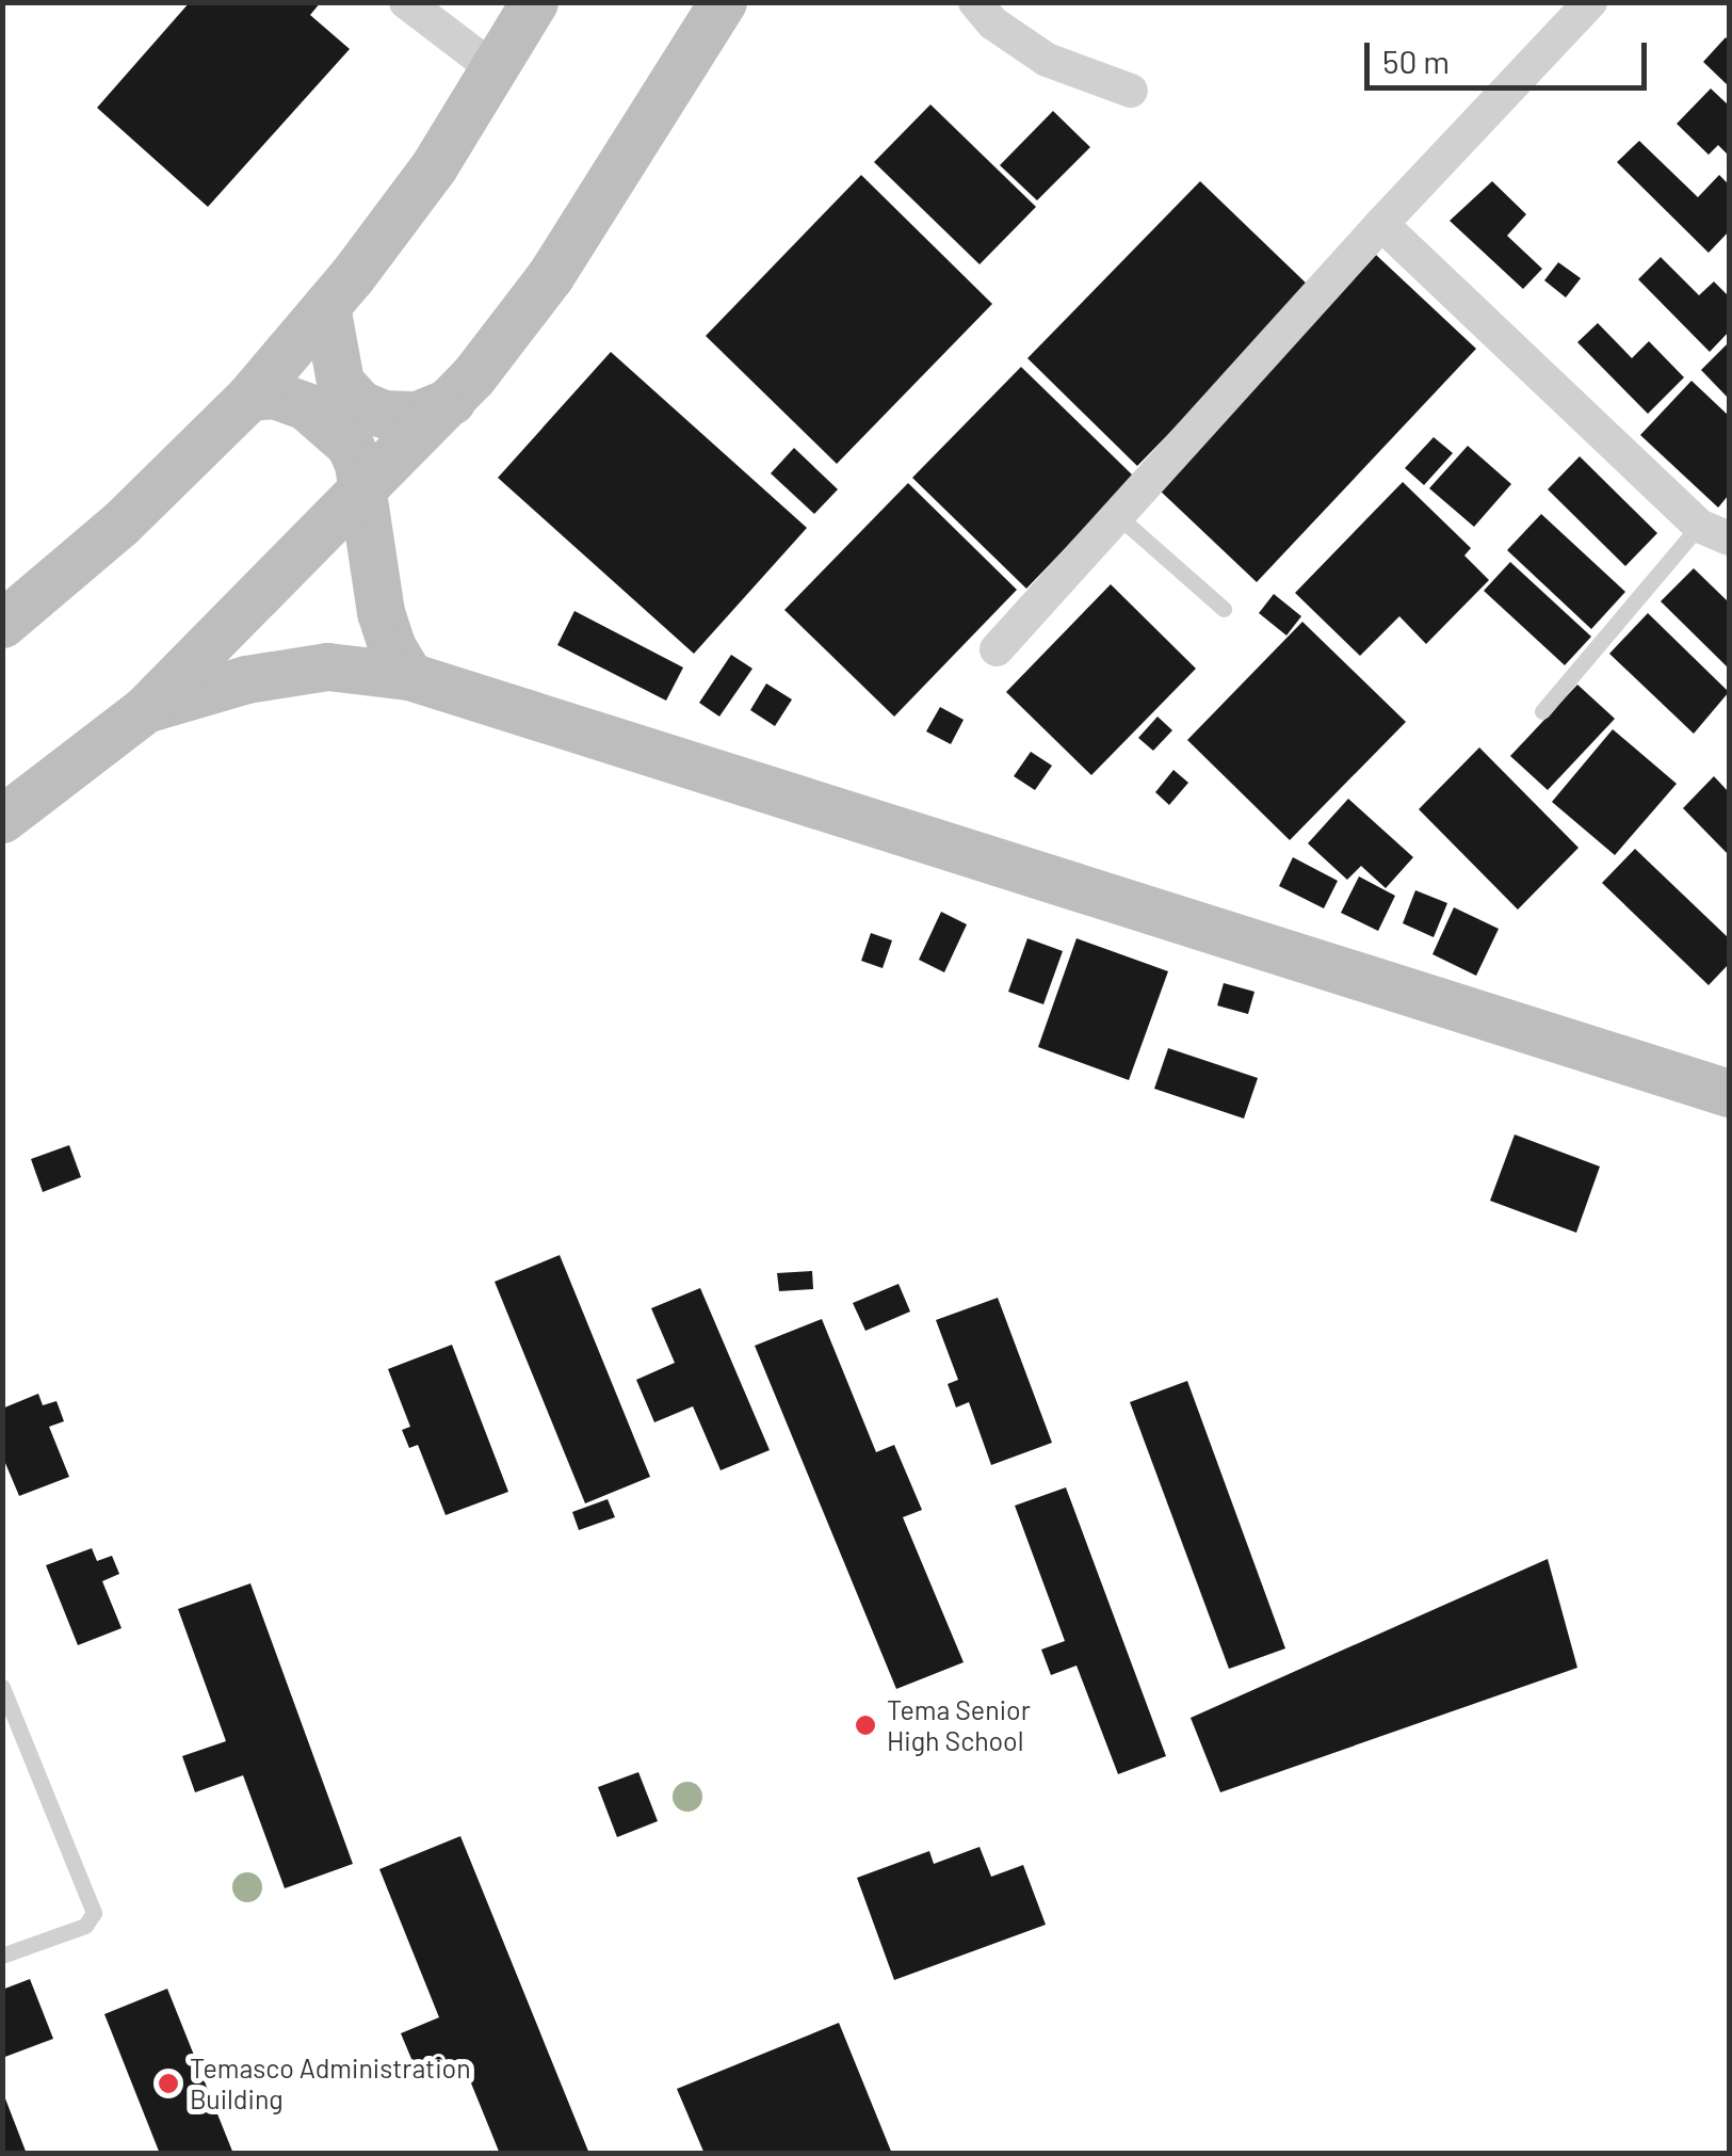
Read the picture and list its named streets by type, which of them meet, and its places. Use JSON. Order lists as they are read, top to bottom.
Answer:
{
  "places": ["Tema Senior High School", "Temasco Administration Building"],
  "scale_bar": "50 m"
}
